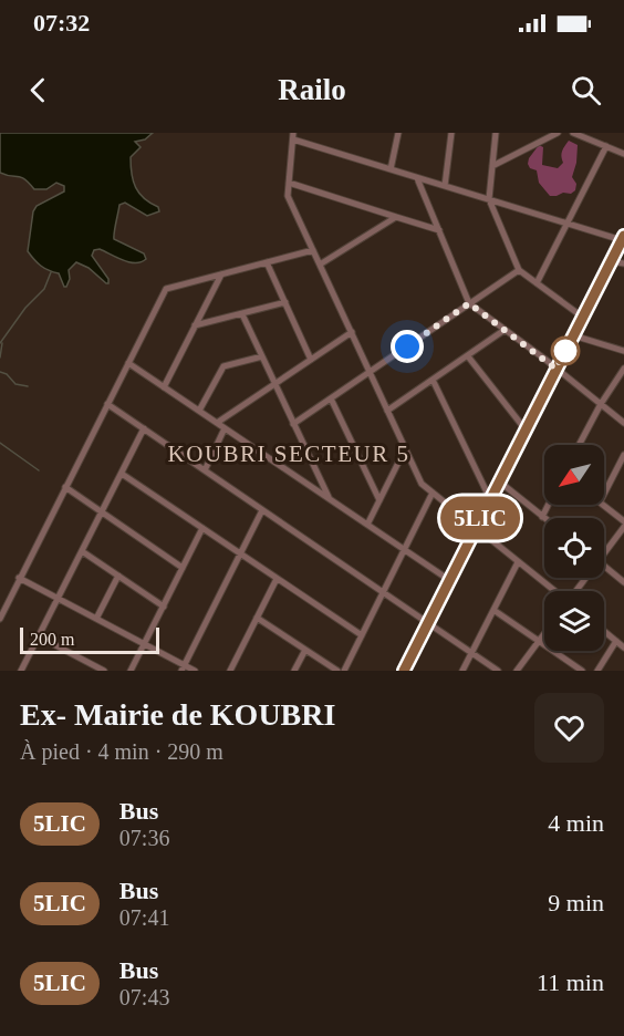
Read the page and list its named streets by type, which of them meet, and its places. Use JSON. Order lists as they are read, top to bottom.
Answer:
{
  "districts": ["KOUBRI SECTEUR 5"],
  "lines": ["bus line 5LIC"],
  "scale_bar": "200 m",
  "north": "bottom left",
  "page": {
    "status": "07:32",
    "header": "Railo",
    "on_map": "5LIC",
    "scale": "200 m",
    "heading": ["Ex- Mairie de KOUBRI", "À pied · 4 min · 290 m"],
    "list": [
      {
        "mark": "5LIC",
        "name": "Bus",
        "note": "07:36",
        "value": "4 min"
      },
      {
        "mark": "5LIC",
        "name": "Bus",
        "note": "07:41",
        "value": "9 min"
      },
      {
        "mark": "5LIC",
        "name": "Bus",
        "note": "07:43",
        "value": "11 min"
      }
    ]
  }
}
